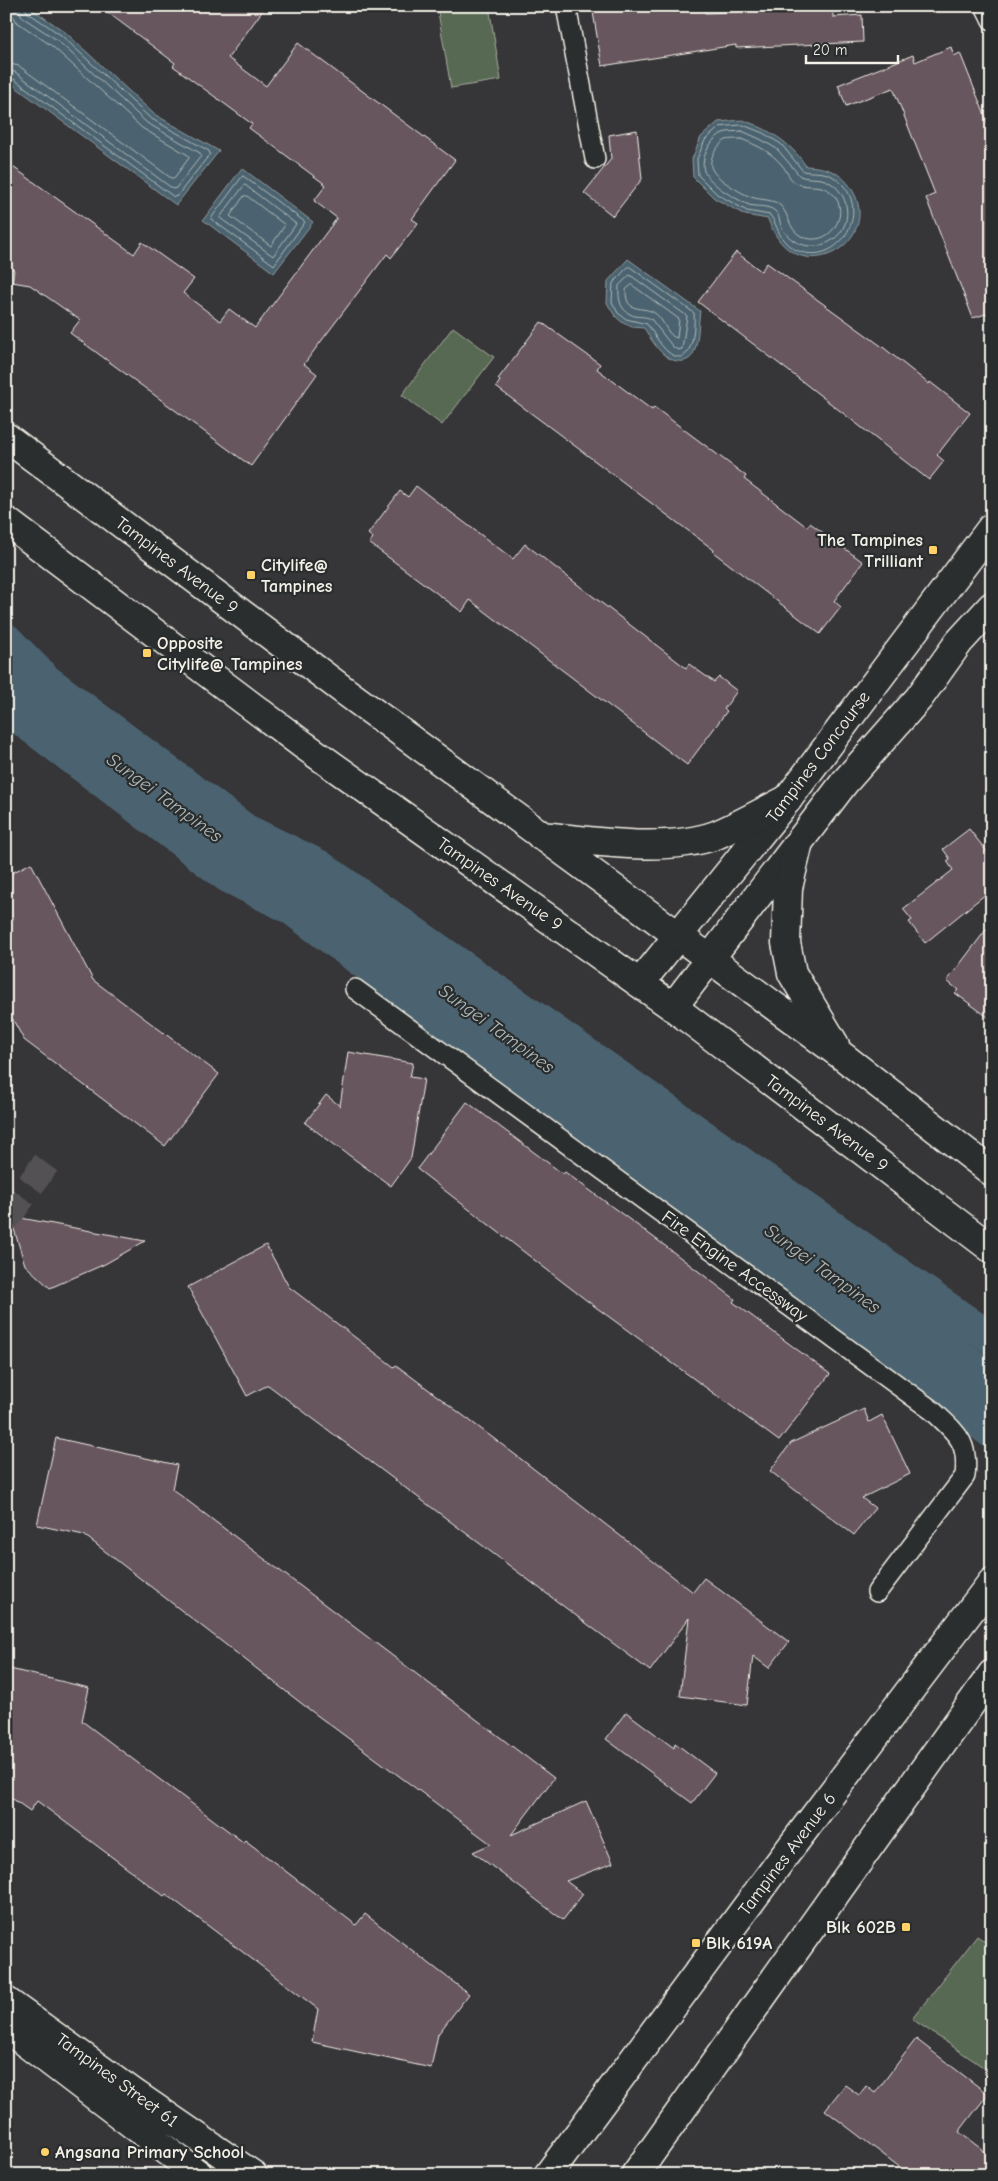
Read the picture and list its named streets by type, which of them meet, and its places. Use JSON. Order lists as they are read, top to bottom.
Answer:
{
  "streets": {
    "street": [
      "Tampines Avenue 9",
      "Tampines Concourse",
      "Tampines Avenue 6",
      "Tampines Street 61"
    ],
    "lane": ["Fire Engine Accessway"]
  },
  "crossings": [
    ["Tampines Avenue 9", "Tampines Concourse"]
  ],
  "water": ["Sungei Tampines"],
  "places": {
    "transit": [
      "The Tampines Trilliant",
      "Citylife@ Tampines",
      "Opposite Citylife@ Tampines",
      "Blk 602B",
      "Blk 619A"
    ],
    "other": ["Angsana Primary School"]
  },
  "scale_bar": "20 m"
}
